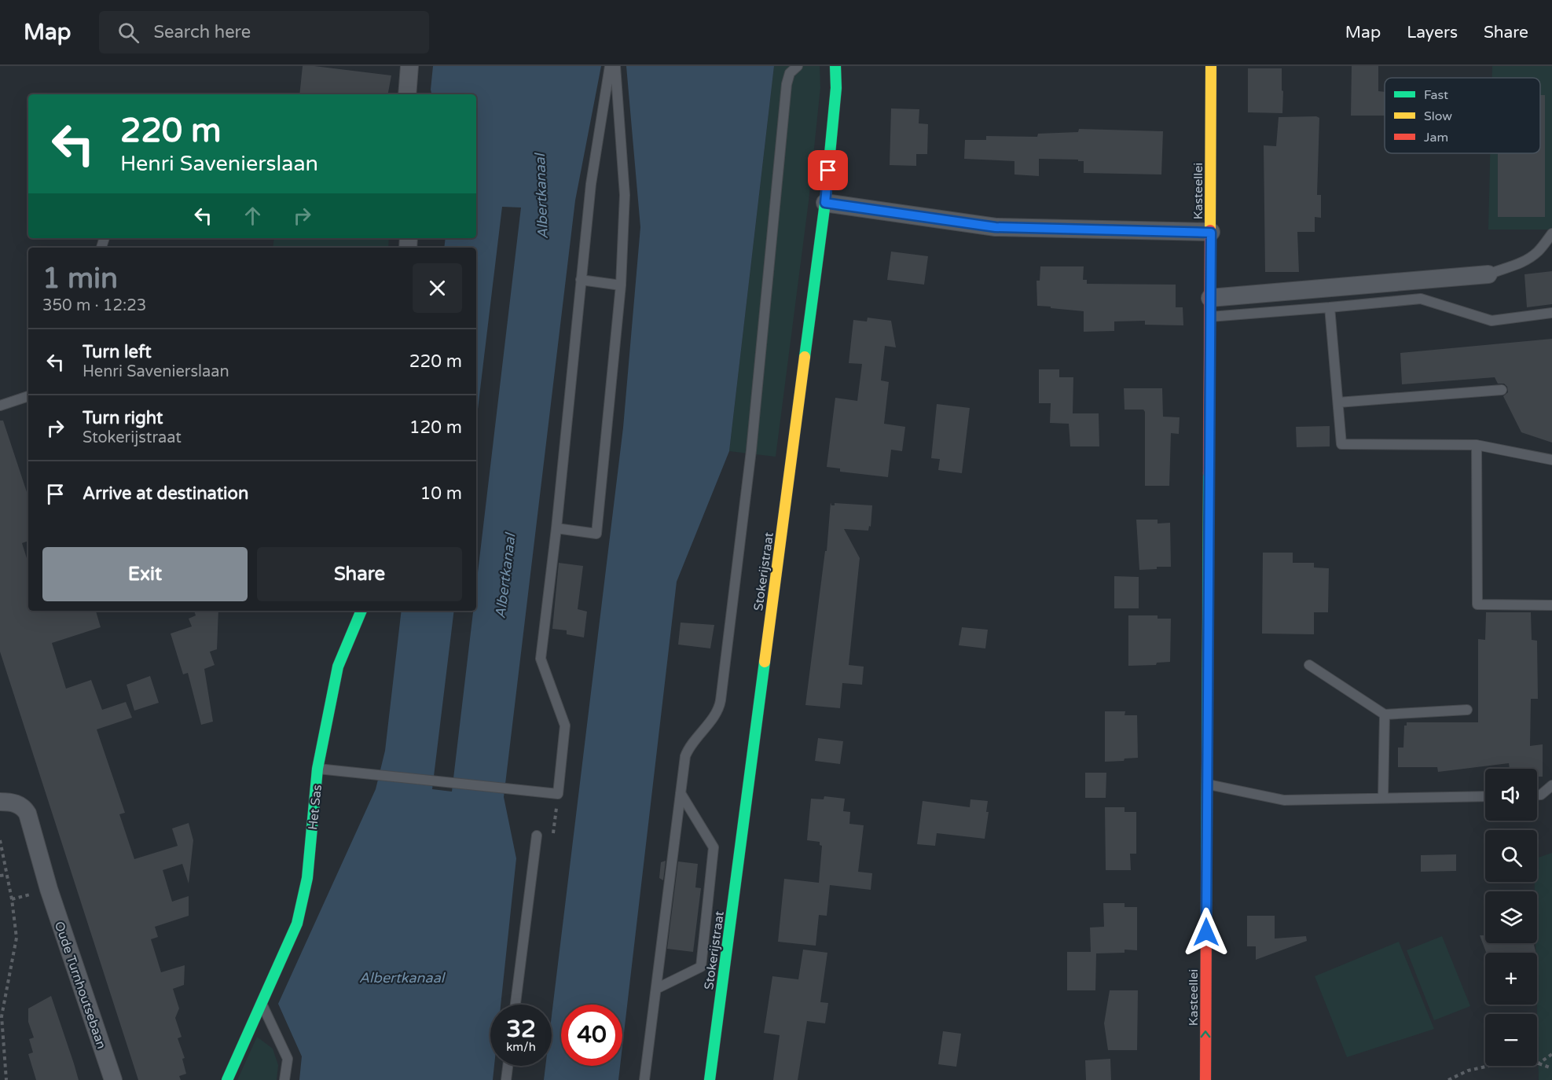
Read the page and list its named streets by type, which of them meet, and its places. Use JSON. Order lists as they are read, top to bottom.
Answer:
{
  "streets": {
    "street": [
      "Kasteellei",
      "Stokerijstraat",
      "Het Sas",
      "Oude Turnhoutsebaan"
    ]
  },
  "water": ["Albertkanaal"],
  "legend": ["Fast", "Slow", "Jam"],
  "page": {
    "header": "Map",
    "search": "Search here",
    "nav": ["Map", "Layers", "Share"],
    "turn": ["220 m", "Henri Savenierslaan"],
    "heading": ["1 min", "350 m · 12:23"],
    "list": [
      {
        "name": "Turn left",
        "note": "Henri Savenierslaan",
        "value": "220 m"
      },
      {
        "name": "Turn right",
        "note": "Stokerijstraat",
        "value": "120 m"
      },
      {
        "name": "Arrive at destination",
        "value": "10 m"
      }
    ],
    "buttons": ["Exit", "Share"],
    "map_buttons": ["+", "−"],
    "speed": "32 km/h",
    "limit": "40"
  }
}
